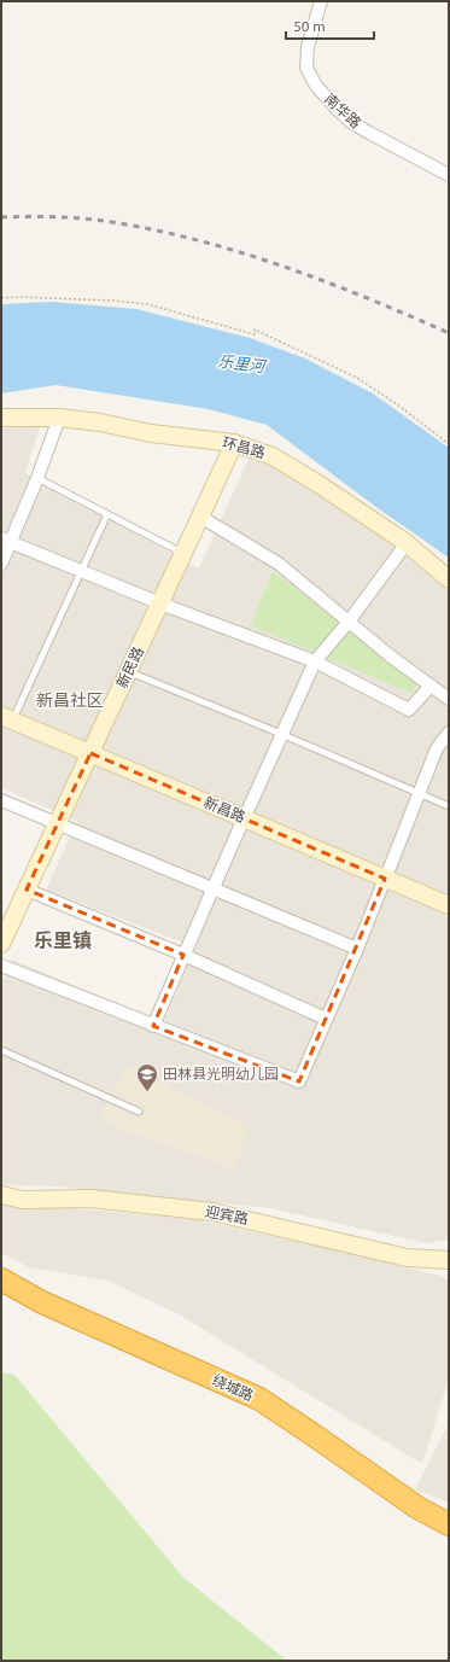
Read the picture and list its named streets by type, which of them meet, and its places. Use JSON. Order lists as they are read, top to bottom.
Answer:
{
  "streets": {
    "highway": ["绕城路"],
    "street": [
      "南华路",
      "环昌路",
      "新民路",
      "新昌路",
      "迎宾路"
    ]
  },
  "crossings": [
    ["环昌路", "新民路"],
    ["新民路", "新昌路"]
  ],
  "districts": ["新昌社区", "乐里镇"],
  "water": ["乐里河"],
  "places": {
    "school or university": ["田林县光明幼儿园"]
  },
  "scale_bar": "50 m"
}
